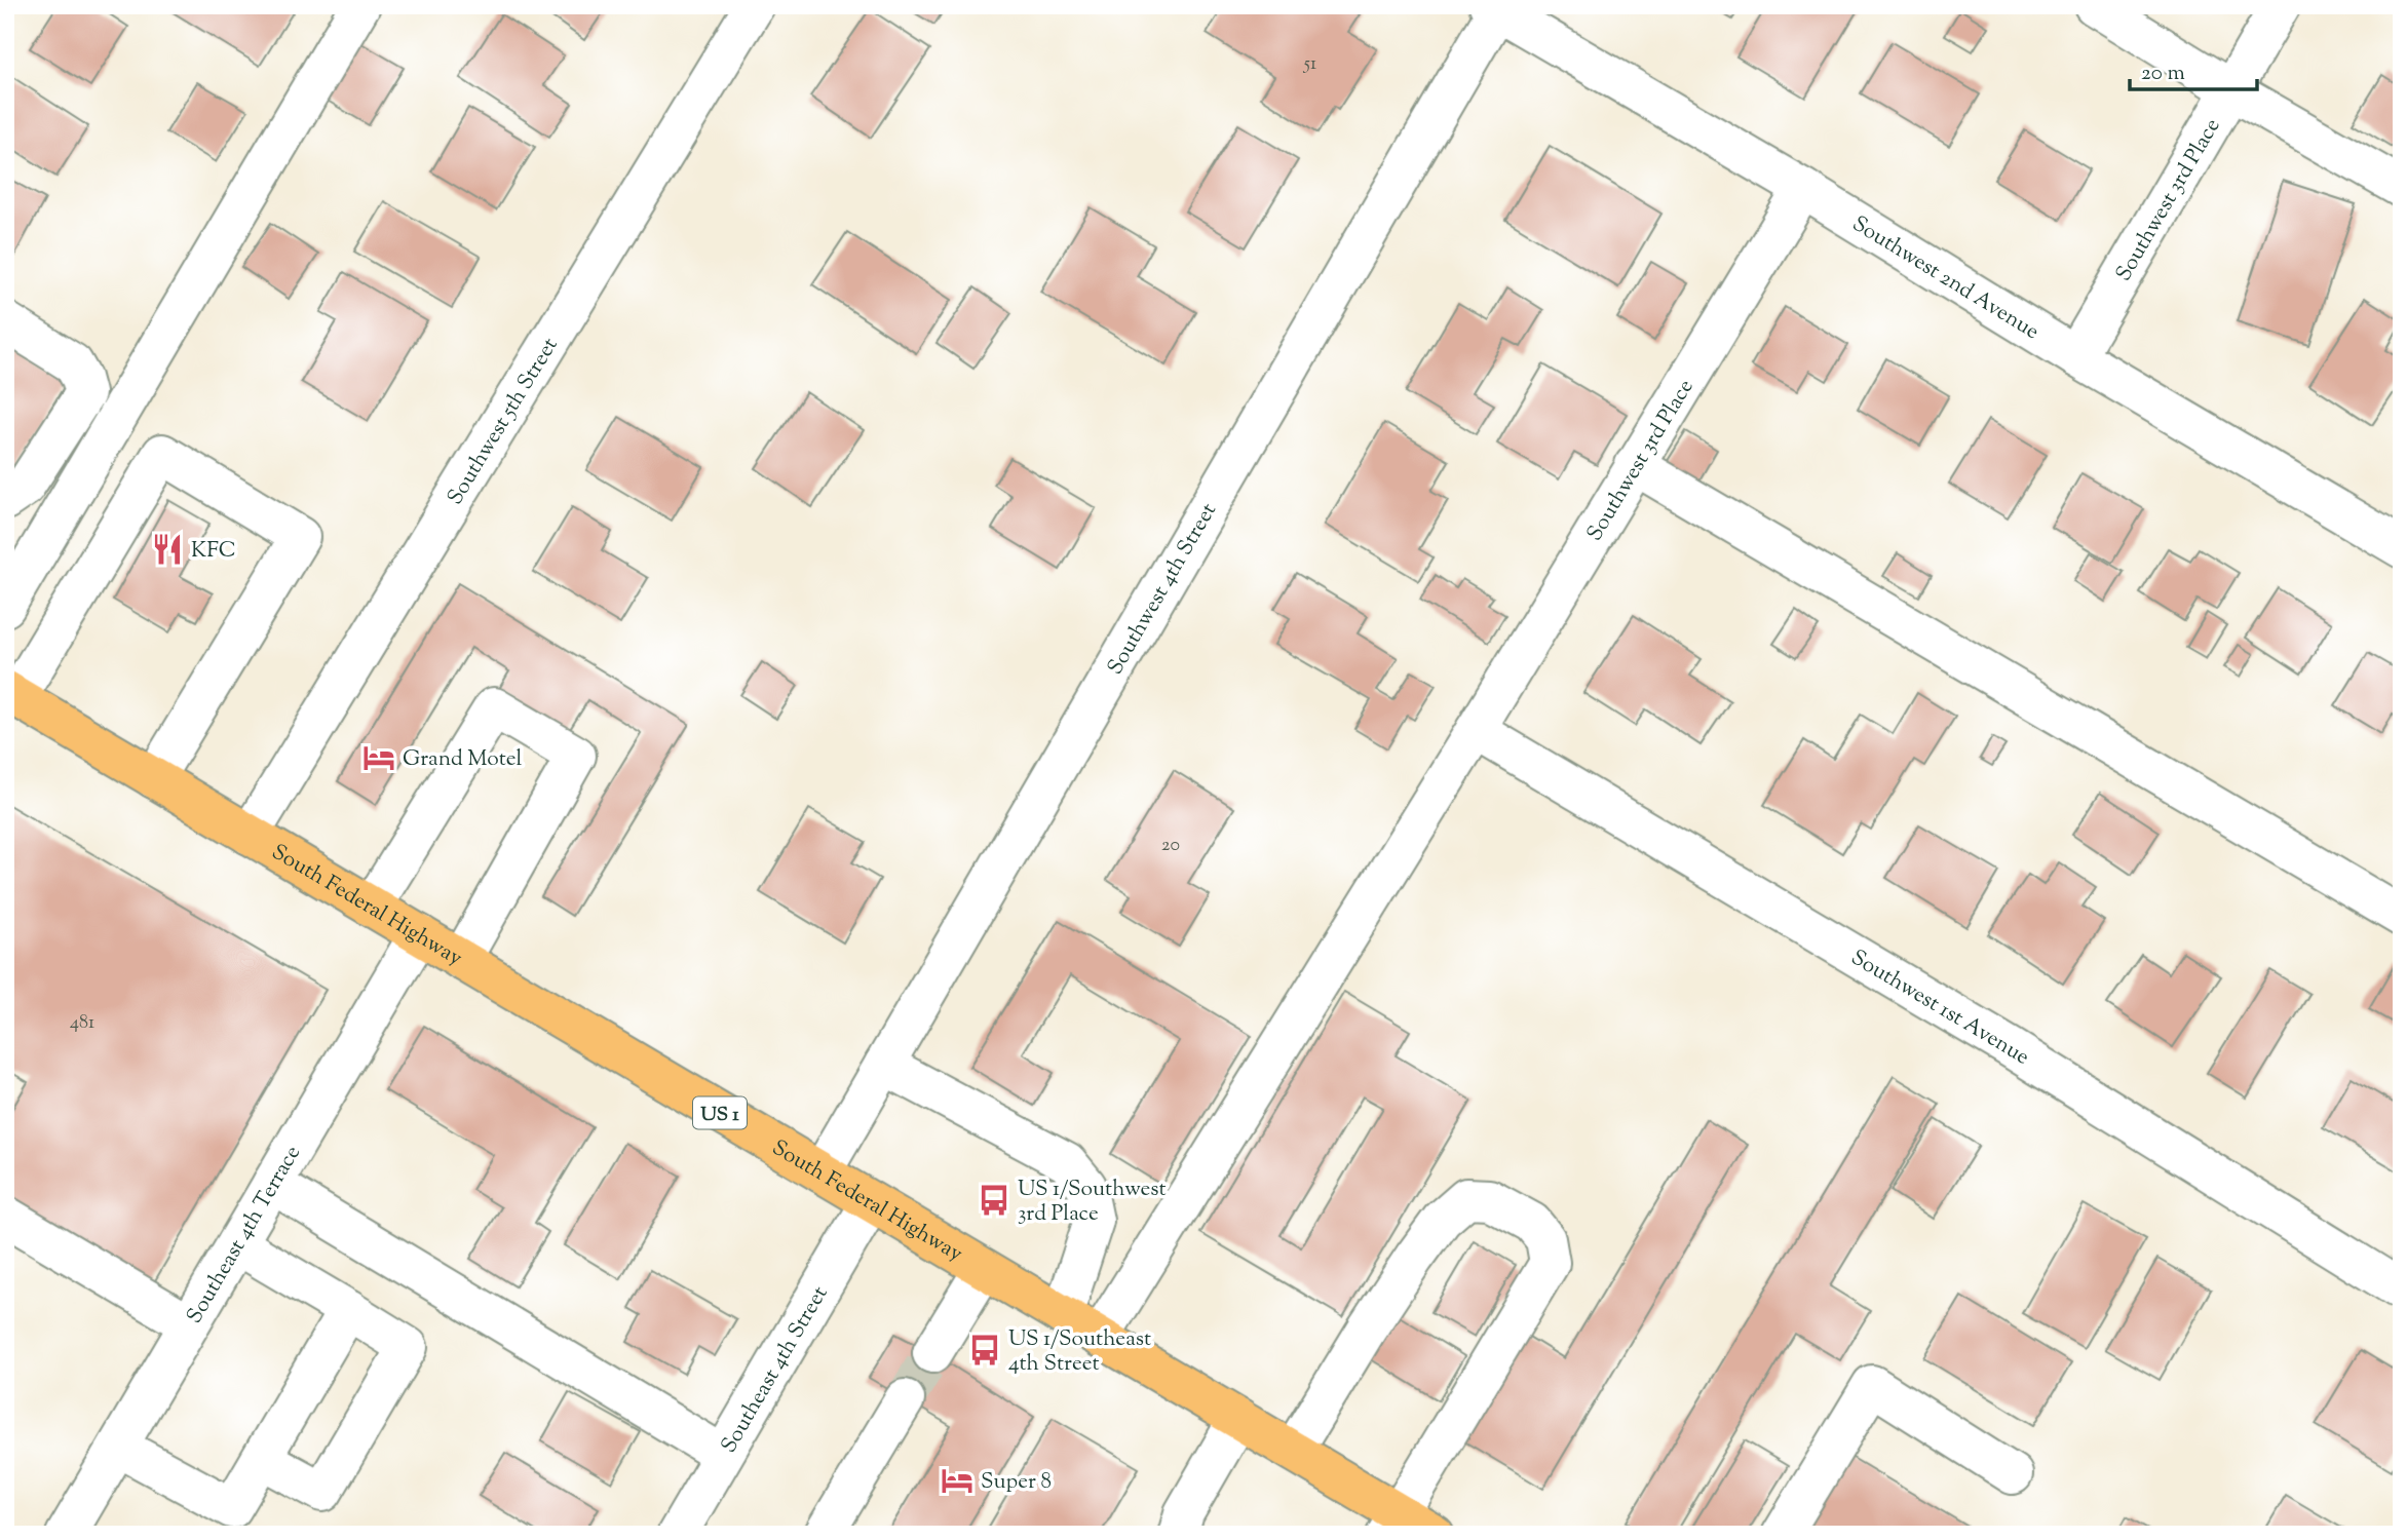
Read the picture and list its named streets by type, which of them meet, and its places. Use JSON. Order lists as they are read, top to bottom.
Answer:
{
  "streets": {
    "main road": ["South Federal Highway", "US 1"],
    "street": [
      "Southwest 3rd Place",
      "Southwest 2nd Avenue",
      "Southwest 5th Street",
      "Southwest 4th Street",
      "Southwest 1st Avenue",
      "Southeast 4th Terrace",
      "Southeast 4th Street"
    ]
  },
  "crossings": [
    ["Southwest 3rd Place", "Southwest 2nd Avenue"],
    ["Southwest 3rd Place", "South Federal Highway"],
    ["Southwest 3rd Place", "Southwest 1st Avenue"],
    ["Southwest 2nd Avenue", "Southwest 4th Street"],
    ["Southwest 5th Street", "South Federal Highway"],
    ["Southwest 4th Street", "South Federal Highway"],
    ["South Federal Highway", "Southeast 4th Terrace"],
    ["South Federal Highway", "Southeast 4th Street"]
  ],
  "places": {
    "restaurant": ["KFC"],
    "hotel": ["Grand Motel", "Super 8"],
    "bus stop": ["US 1/Southwest 3rd Place", "US 1/Southeast 4th Street"]
  },
  "house_numbers": ["51", "20", "481"],
  "scale_bar": "20 m"
}
